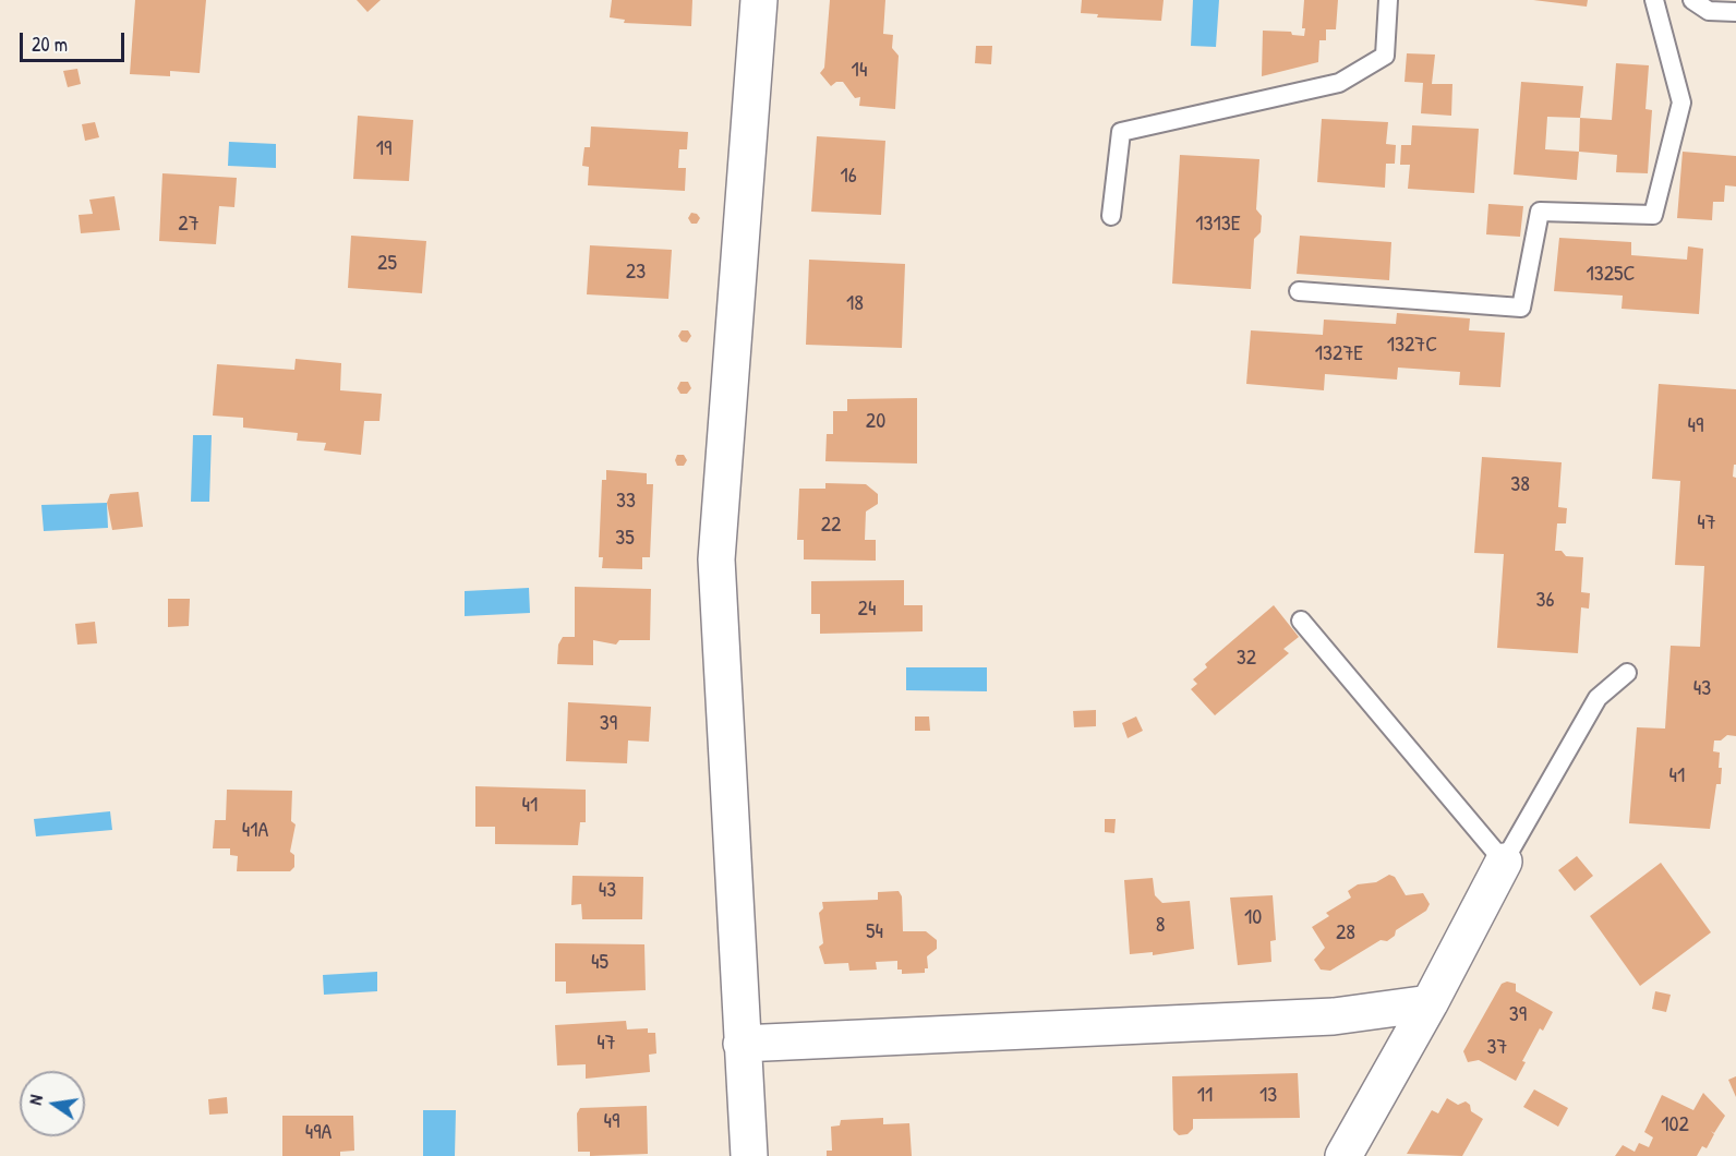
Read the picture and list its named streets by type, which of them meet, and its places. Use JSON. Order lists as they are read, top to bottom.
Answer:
{
  "house_numbers": [
    "14",
    "19",
    "16",
    "27",
    "1313E",
    "25",
    "23",
    "1325C",
    "18",
    "1327C",
    "1327E",
    "20",
    "49",
    "38",
    "33",
    "47",
    "22",
    "35",
    "36",
    "24",
    "32",
    "43",
    "39",
    "41",
    "41",
    "41A",
    "43",
    "10",
    "8",
    "54",
    "28",
    "45",
    "39",
    "47",
    "37",
    "11",
    "13",
    "49",
    "102",
    "49A"
  ],
  "scale_bar": "20 m",
  "north": "left"
}
